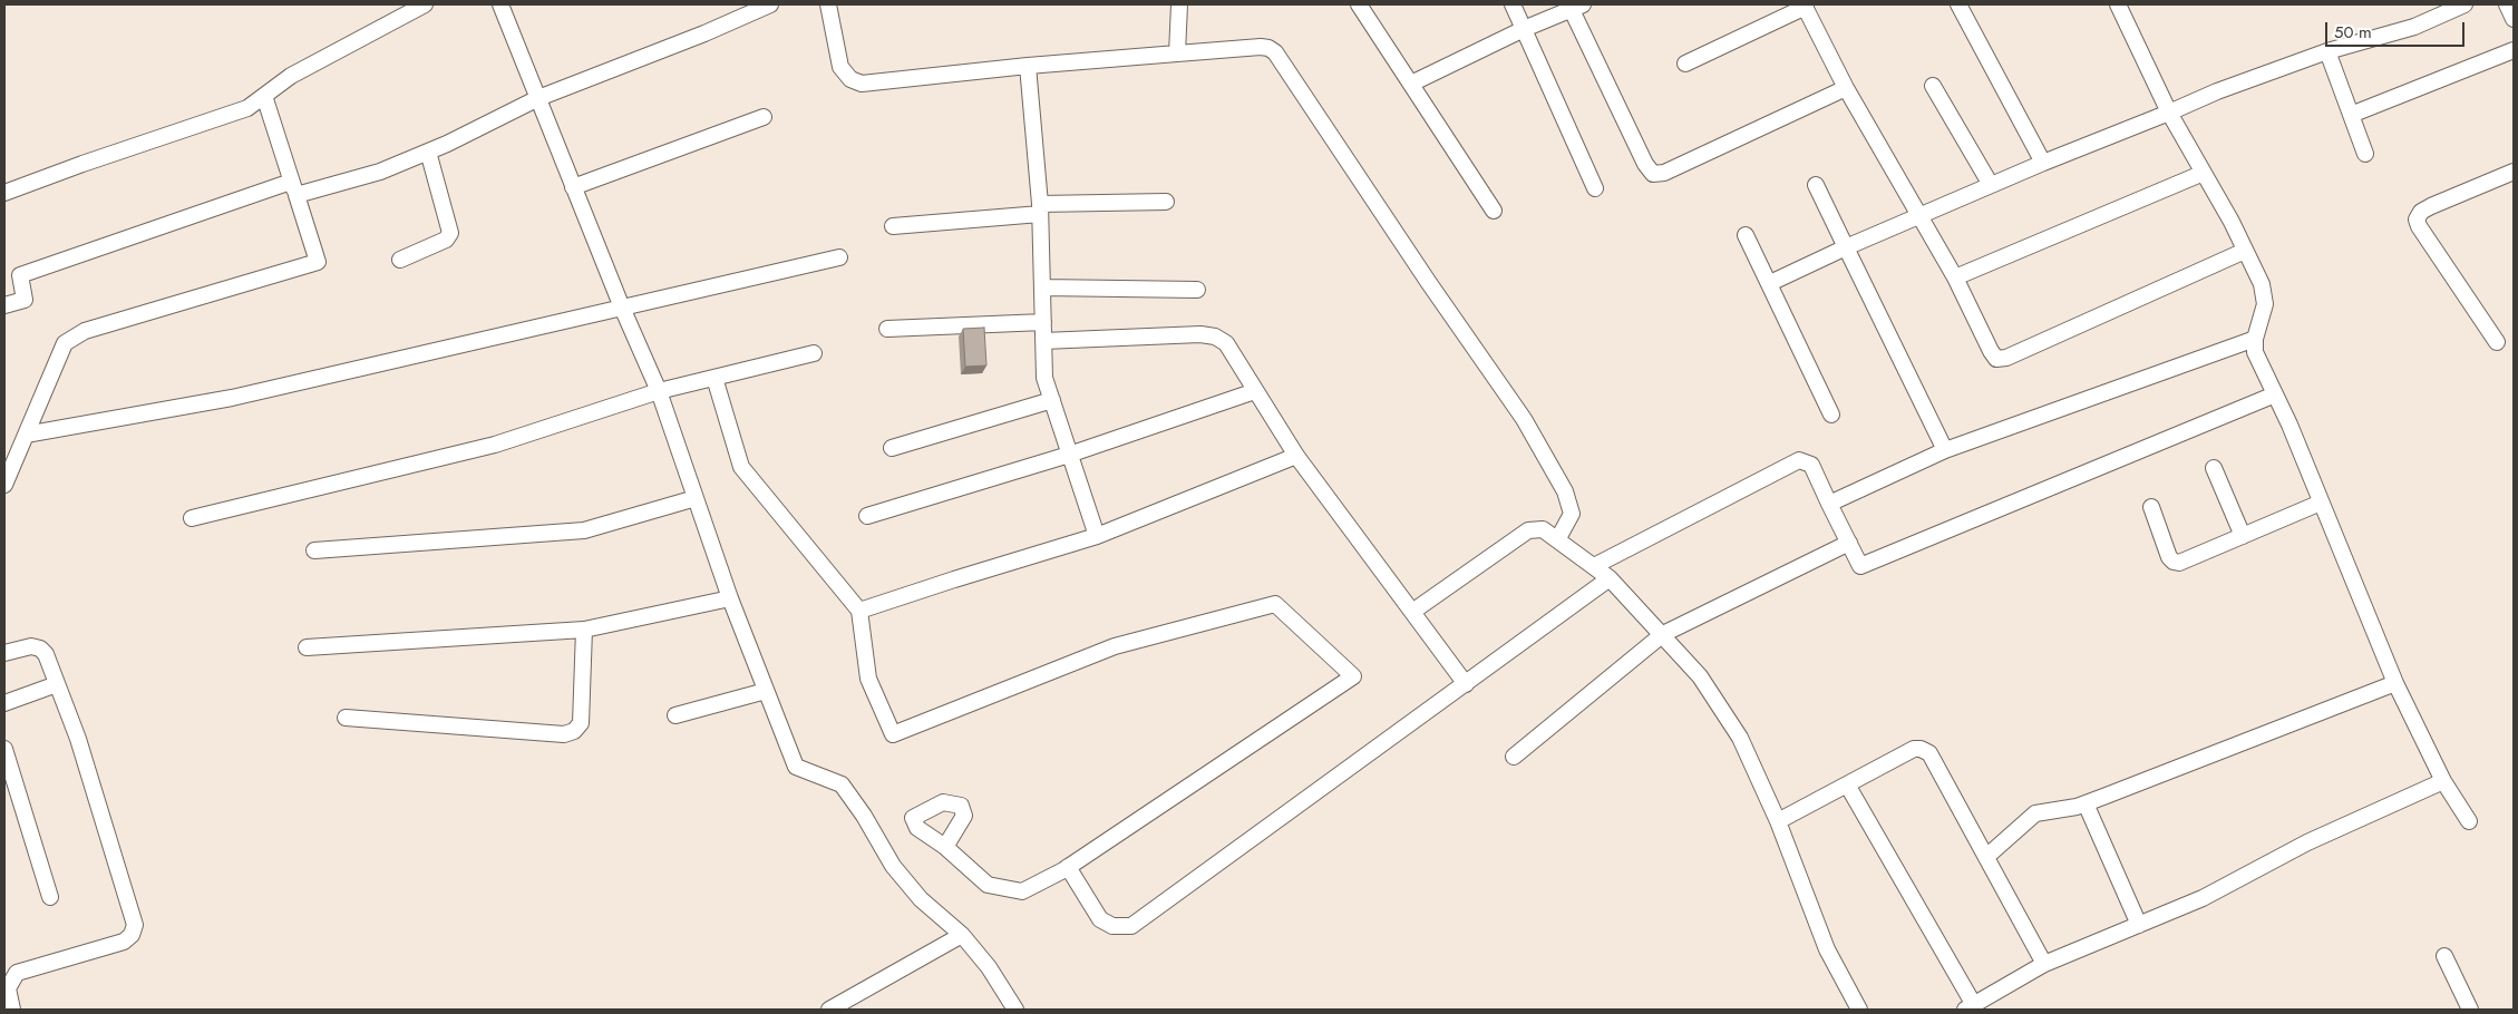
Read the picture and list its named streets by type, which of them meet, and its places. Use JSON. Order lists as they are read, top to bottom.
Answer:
{
  "scale_bar": "50 m"
}
